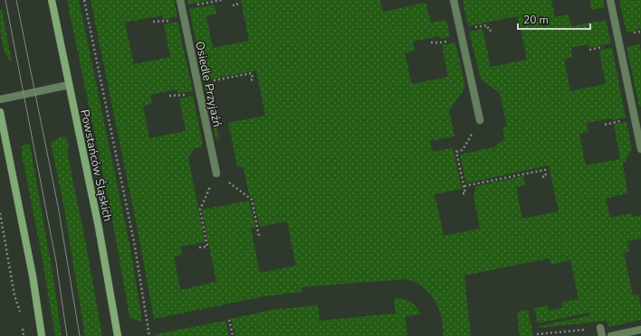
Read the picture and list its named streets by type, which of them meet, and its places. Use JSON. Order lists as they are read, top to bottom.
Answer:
{
  "streets": {
    "main road": ["Powstańców Śląskich"],
    "street": ["Osiedle Przyjaźń"]
  },
  "scale_bar": "20 m"
}
